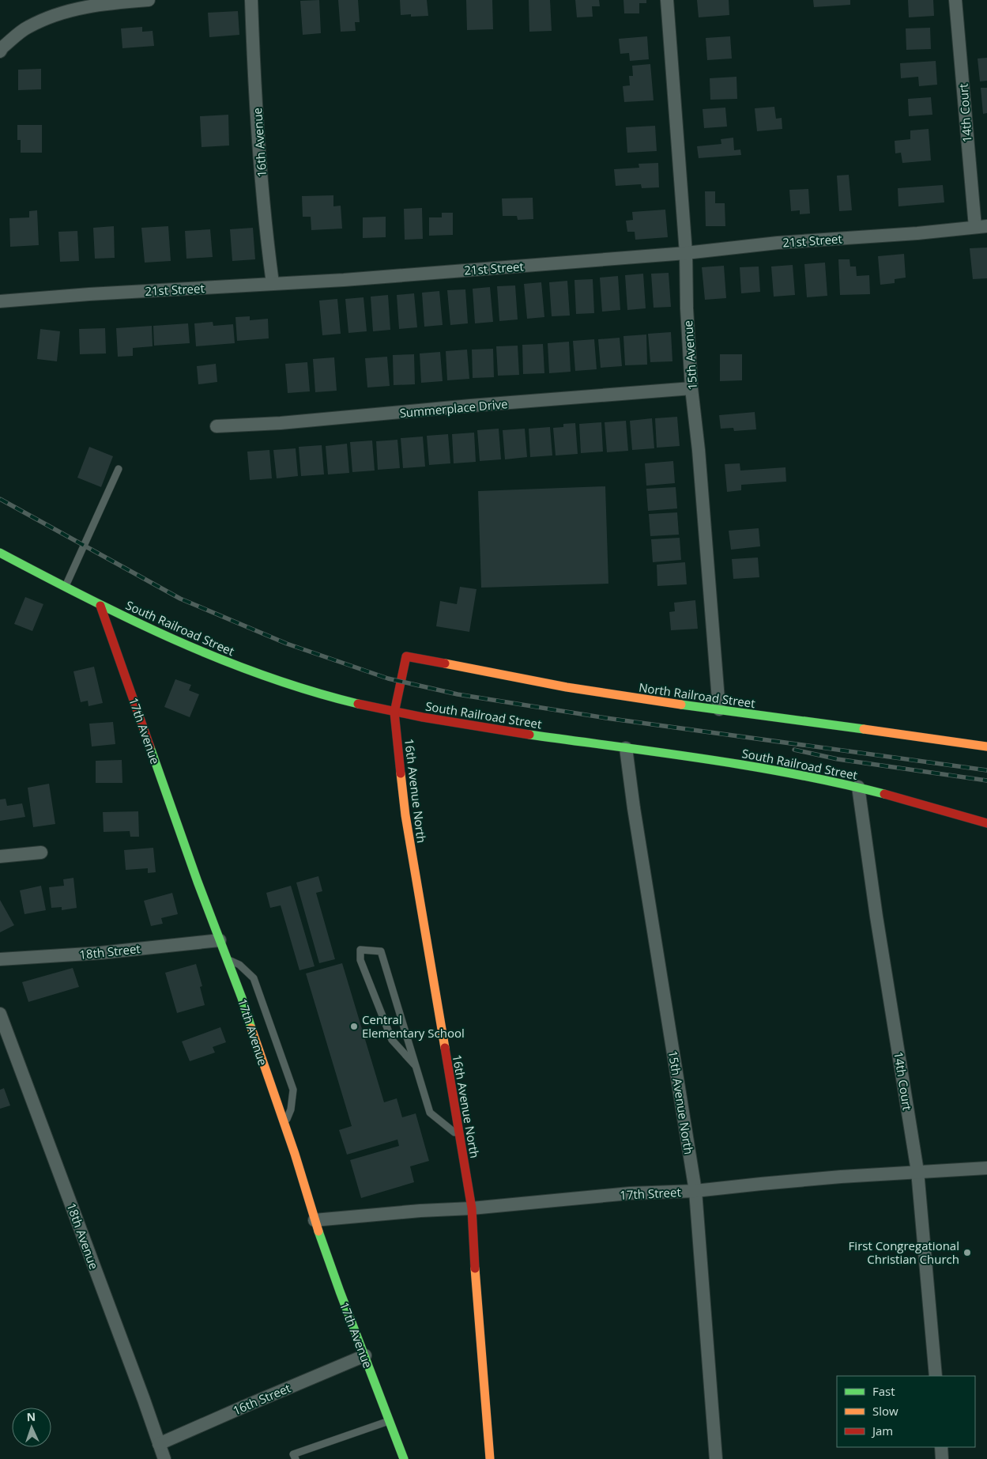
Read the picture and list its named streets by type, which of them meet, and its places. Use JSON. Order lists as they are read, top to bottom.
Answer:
{
  "streets": {
    "street": [
      "14th Court",
      "16th Avenue",
      "21st Street",
      "15th Avenue",
      "Summerplace Drive",
      "South Railroad Street",
      "North Railroad Street",
      "17th Avenue",
      "16th Avenue North",
      "18th Street",
      "15th Avenue North",
      "17th Street",
      "18th Avenue",
      "16th Street"
    ]
  },
  "crossings": [
    ["14th Court", "21st Street"],
    ["14th Court", "South Railroad Street"],
    ["14th Court", "17th Street"],
    ["16th Avenue", "21st Street"],
    ["21st Street", "15th Avenue"],
    ["15th Avenue", "Summerplace Drive"],
    ["15th Avenue", "North Railroad Street"],
    ["South Railroad Street", "North Railroad Street"],
    ["South Railroad Street", "17th Avenue"],
    ["South Railroad Street", "16th Avenue North"],
    ["South Railroad Street", "15th Avenue North"],
    ["North Railroad Street", "16th Avenue North"],
    ["17th Avenue", "18th Street"],
    ["17th Avenue", "17th Street"],
    ["17th Avenue", "16th Street"],
    ["16th Avenue North", "17th Street"],
    ["15th Avenue North", "17th Street"],
    ["18th Avenue", "16th Street"]
  ],
  "places": ["Central Elementary School", "First Congregational Christian Church"],
  "legend": ["Fast", "Slow", "Jam"],
  "north": "top"
}
